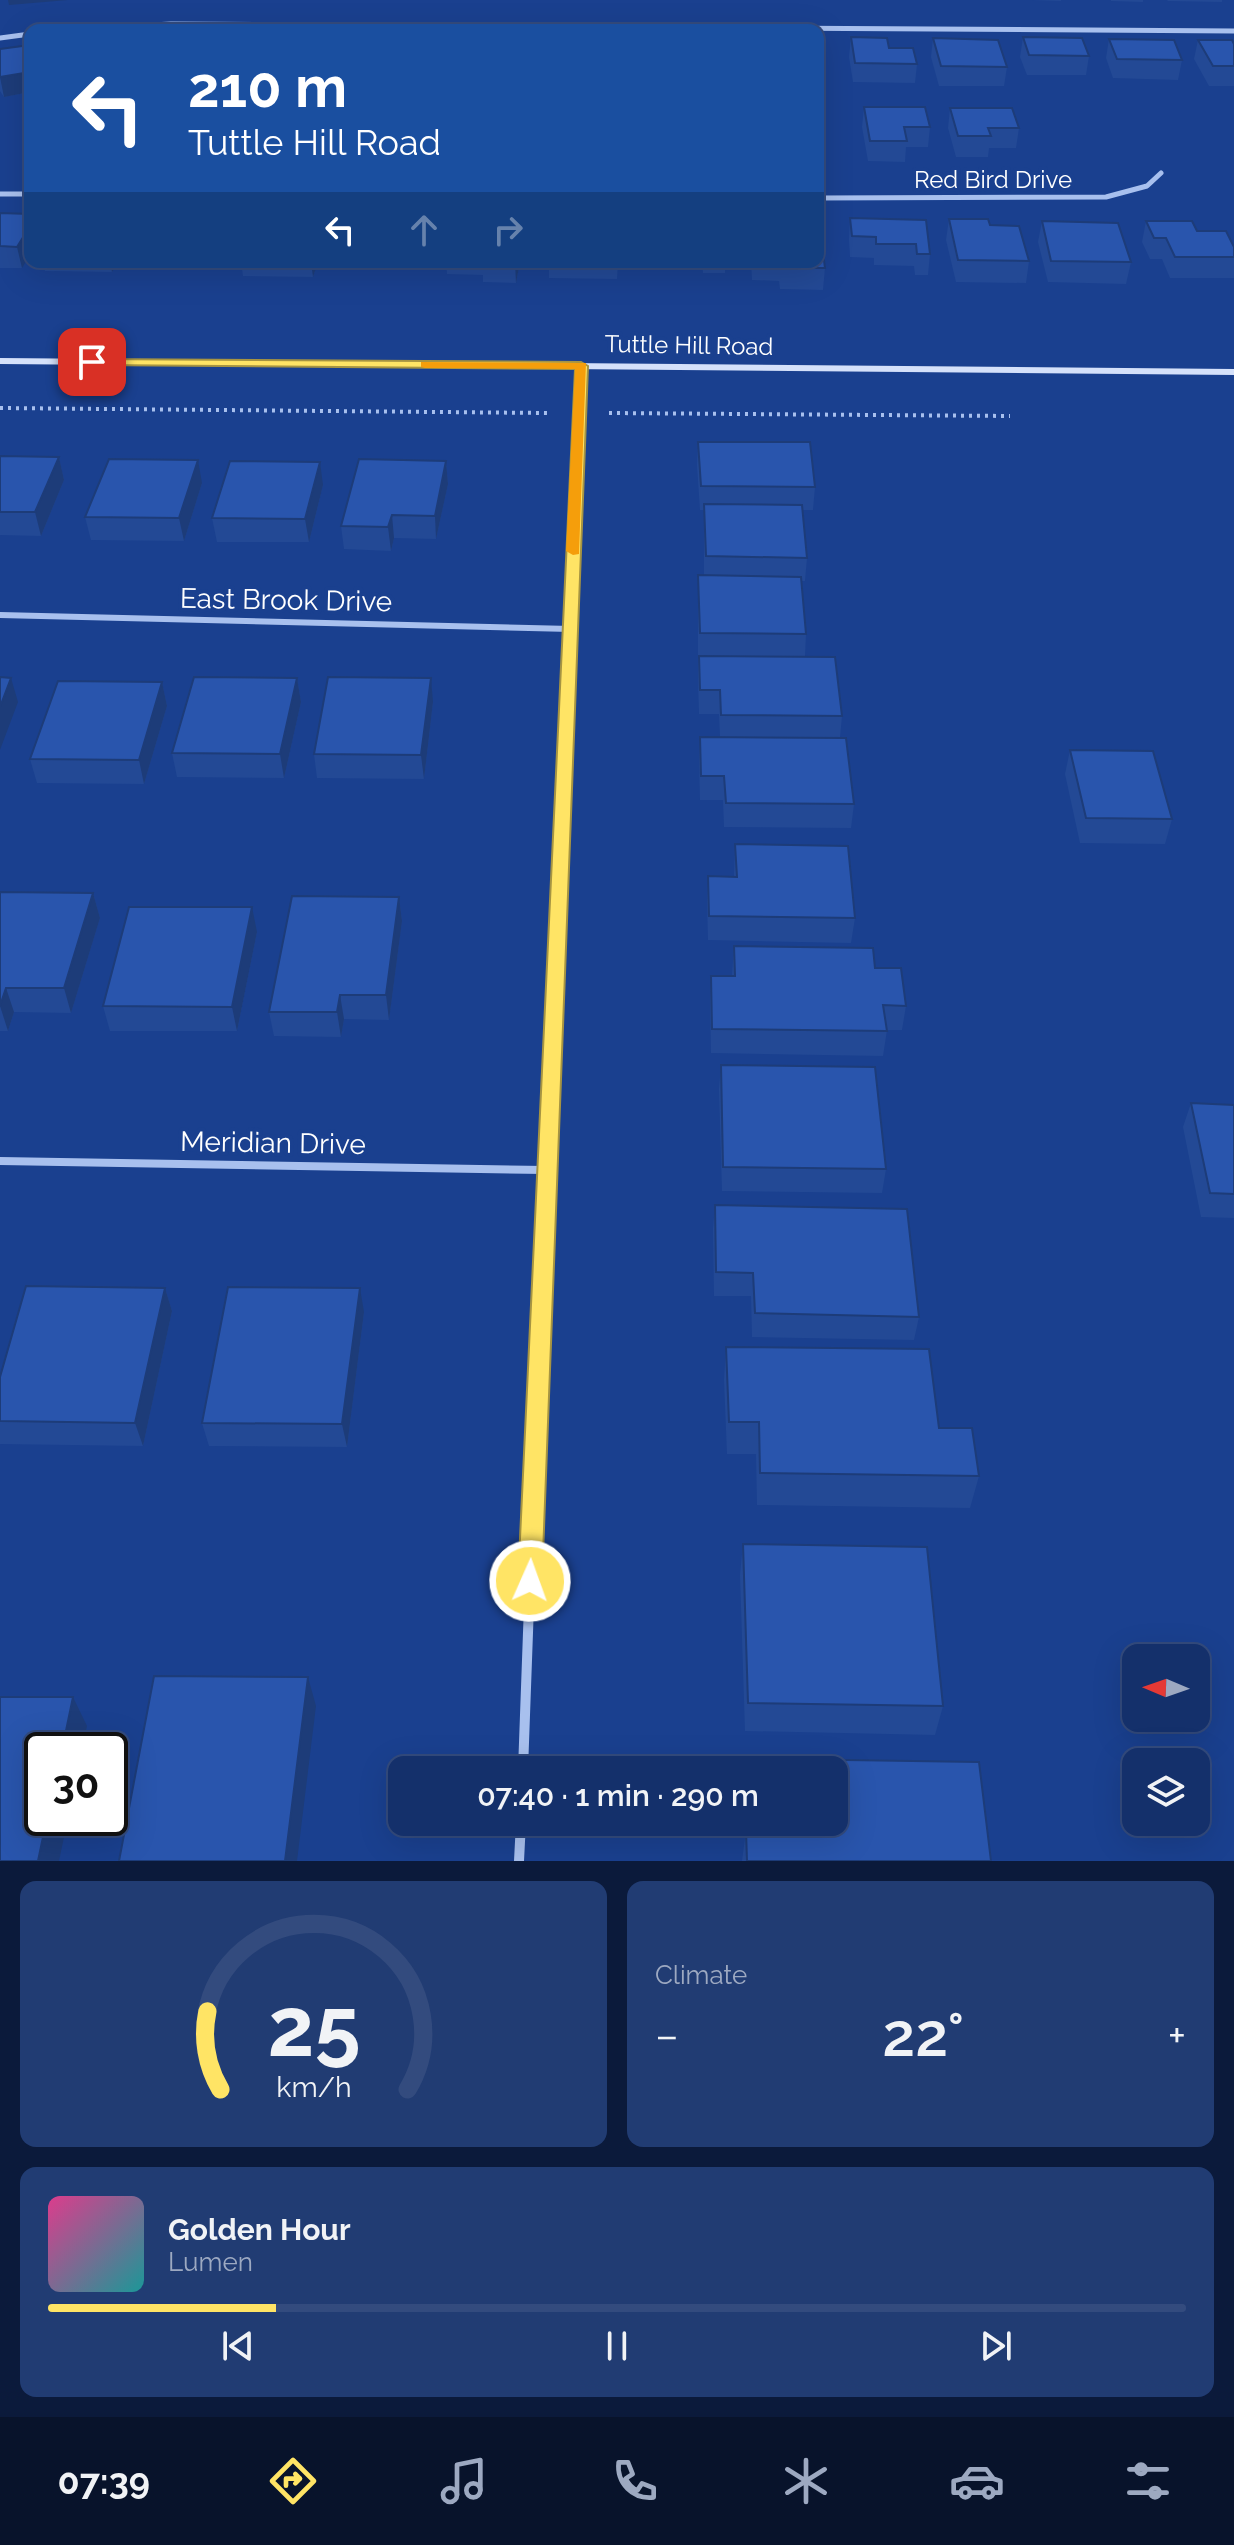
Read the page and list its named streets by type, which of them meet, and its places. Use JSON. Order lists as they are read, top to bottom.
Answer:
{
  "streets": {
    "main road": ["Tuttle Hill Road"],
    "street": ["Red Bird Drive", "East Brook Drive", "Meridian Drive"]
  },
  "north": "left",
  "page": {
    "turn": ["210 m", "Tuttle Hill Road"],
    "limit": "30",
    "trip": "07:40 · 1 min · 290 m",
    "tile": "Climate",
    "heat": ["−", "22°", "+"],
    "song": ["Golden Hour", "Lumen"],
    "tabs": "07:39",
    "gauge": ["25", "km/h"]
  }
}
